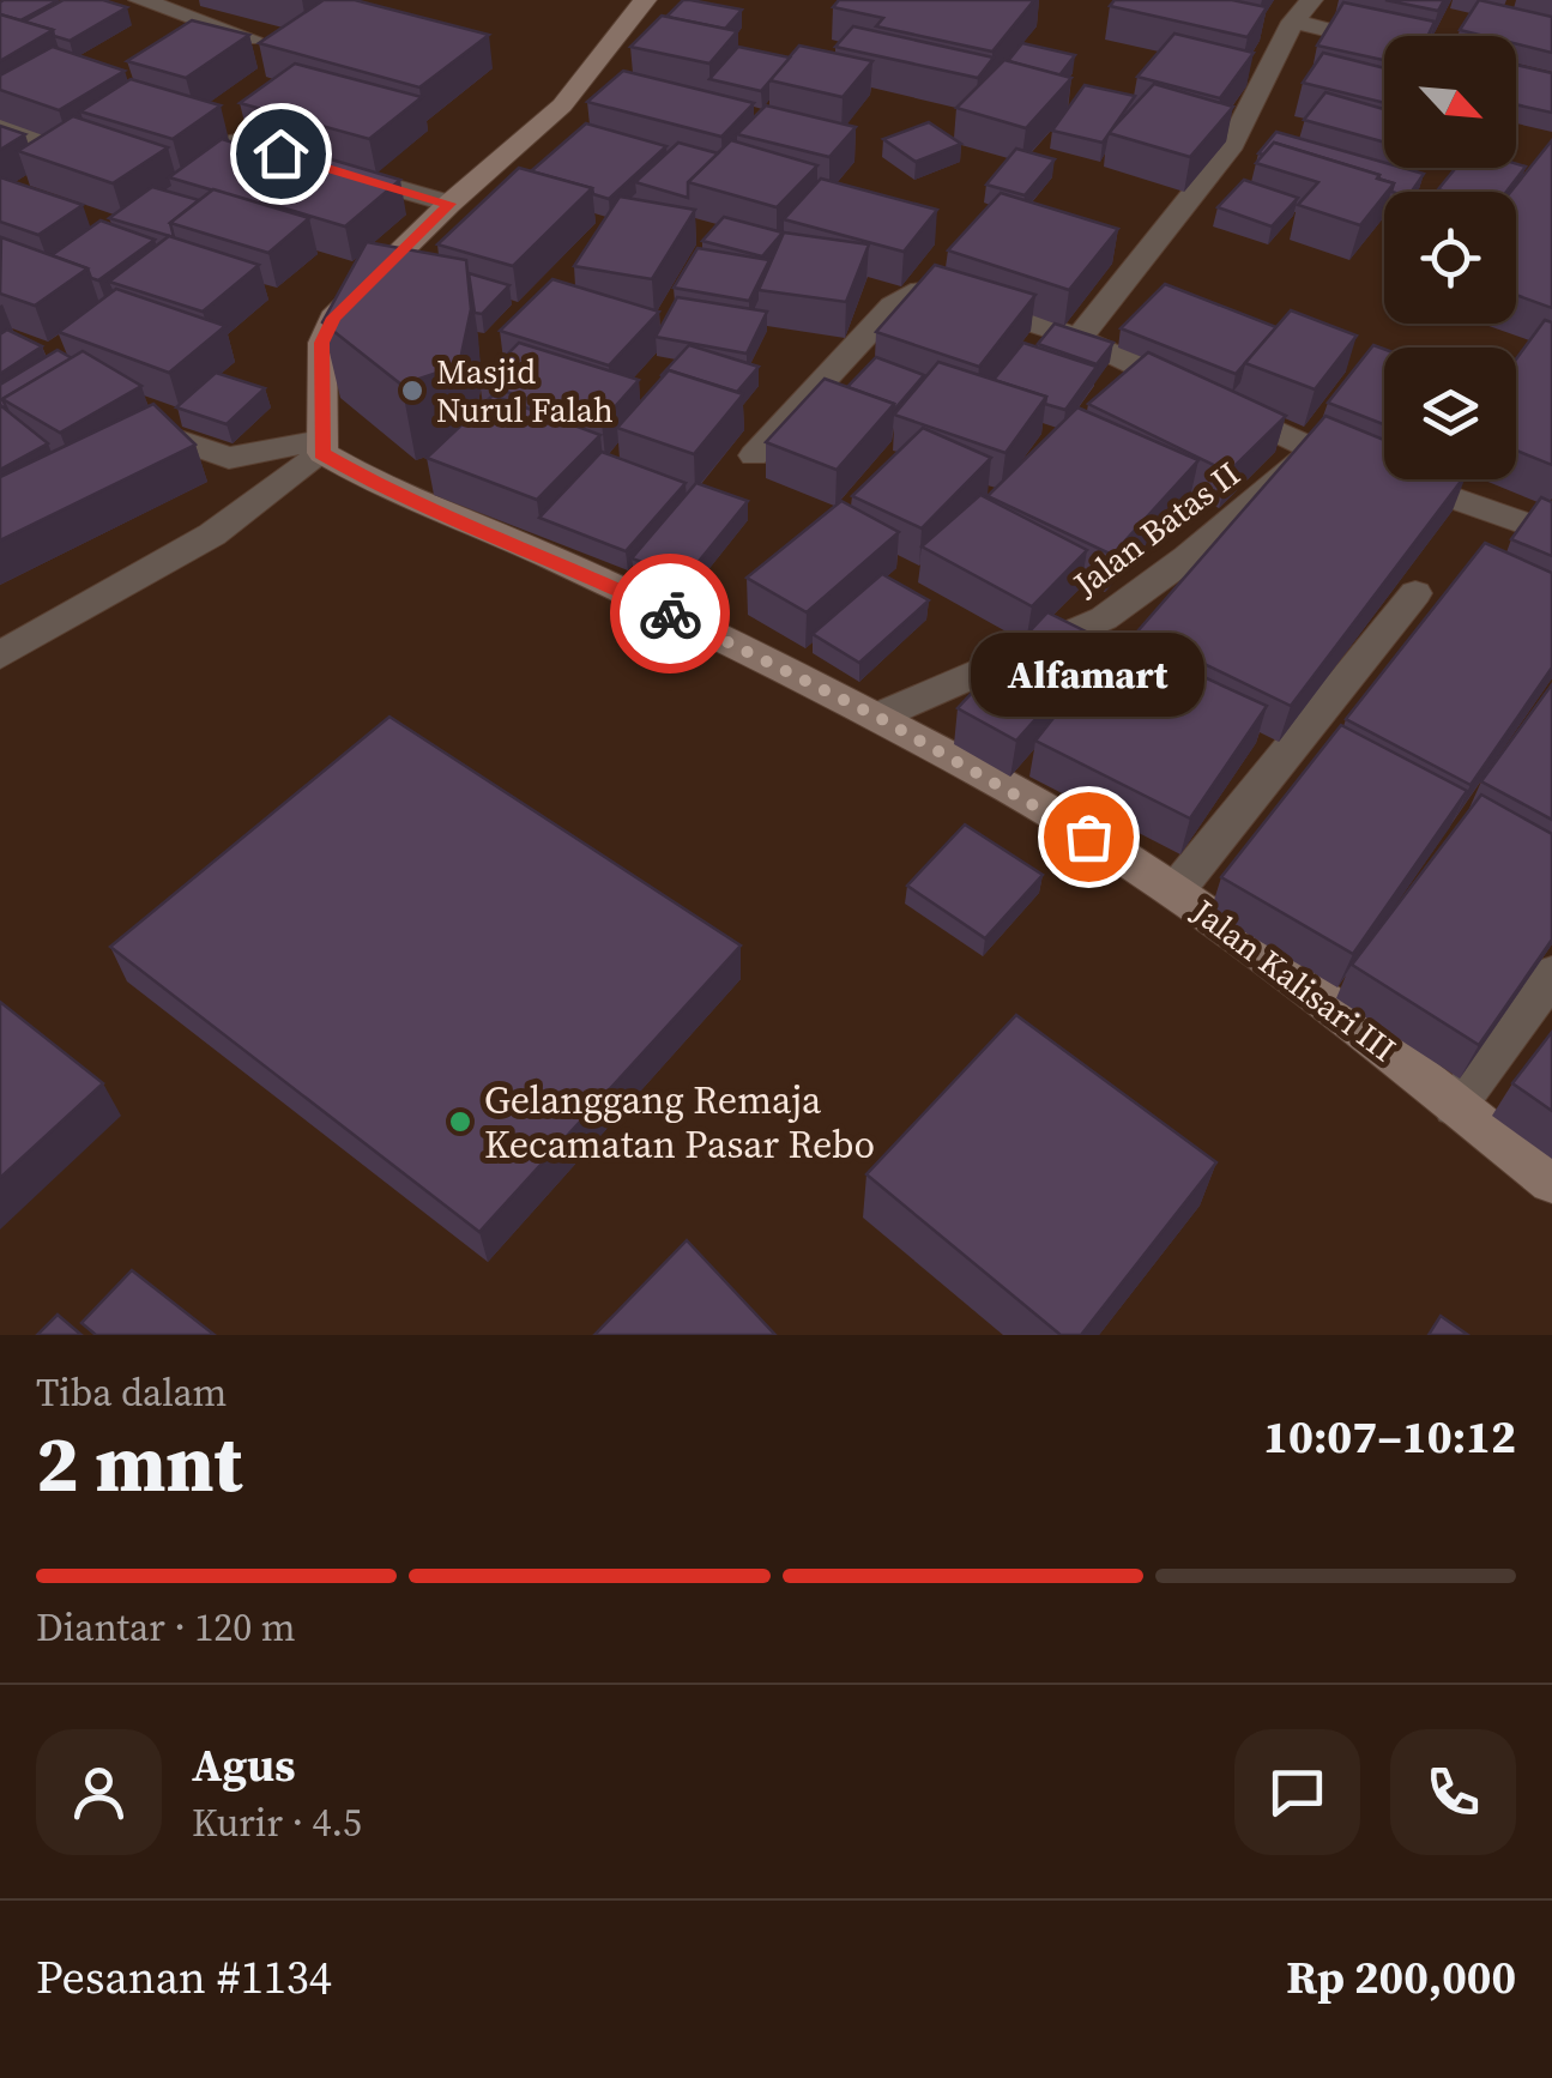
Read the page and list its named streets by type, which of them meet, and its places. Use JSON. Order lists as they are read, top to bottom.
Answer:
{
  "streets": {
    "street": ["Jalan Batas II", "Jalan Kalisari III"]
  },
  "crossings": [
    ["Jalan Batas II", "Jalan Kalisari III"]
  ],
  "places": ["Masjid Nurul Falah", "Alfamart", "Gelanggang Remaja Kecamatan Pasar Rebo"],
  "north": "bottom right",
  "page": {
    "bubble": "Alfamart",
    "heading": ["2 mnt", "Tiba dalam", "10:07–10:12"],
    "panel": [
      "Agus",
      "Kurir · 4.5",
      "Pesanan #1134",
      "Rp 200,000"
    ],
    "bar": "Diantar · 120 m"
  }
}
